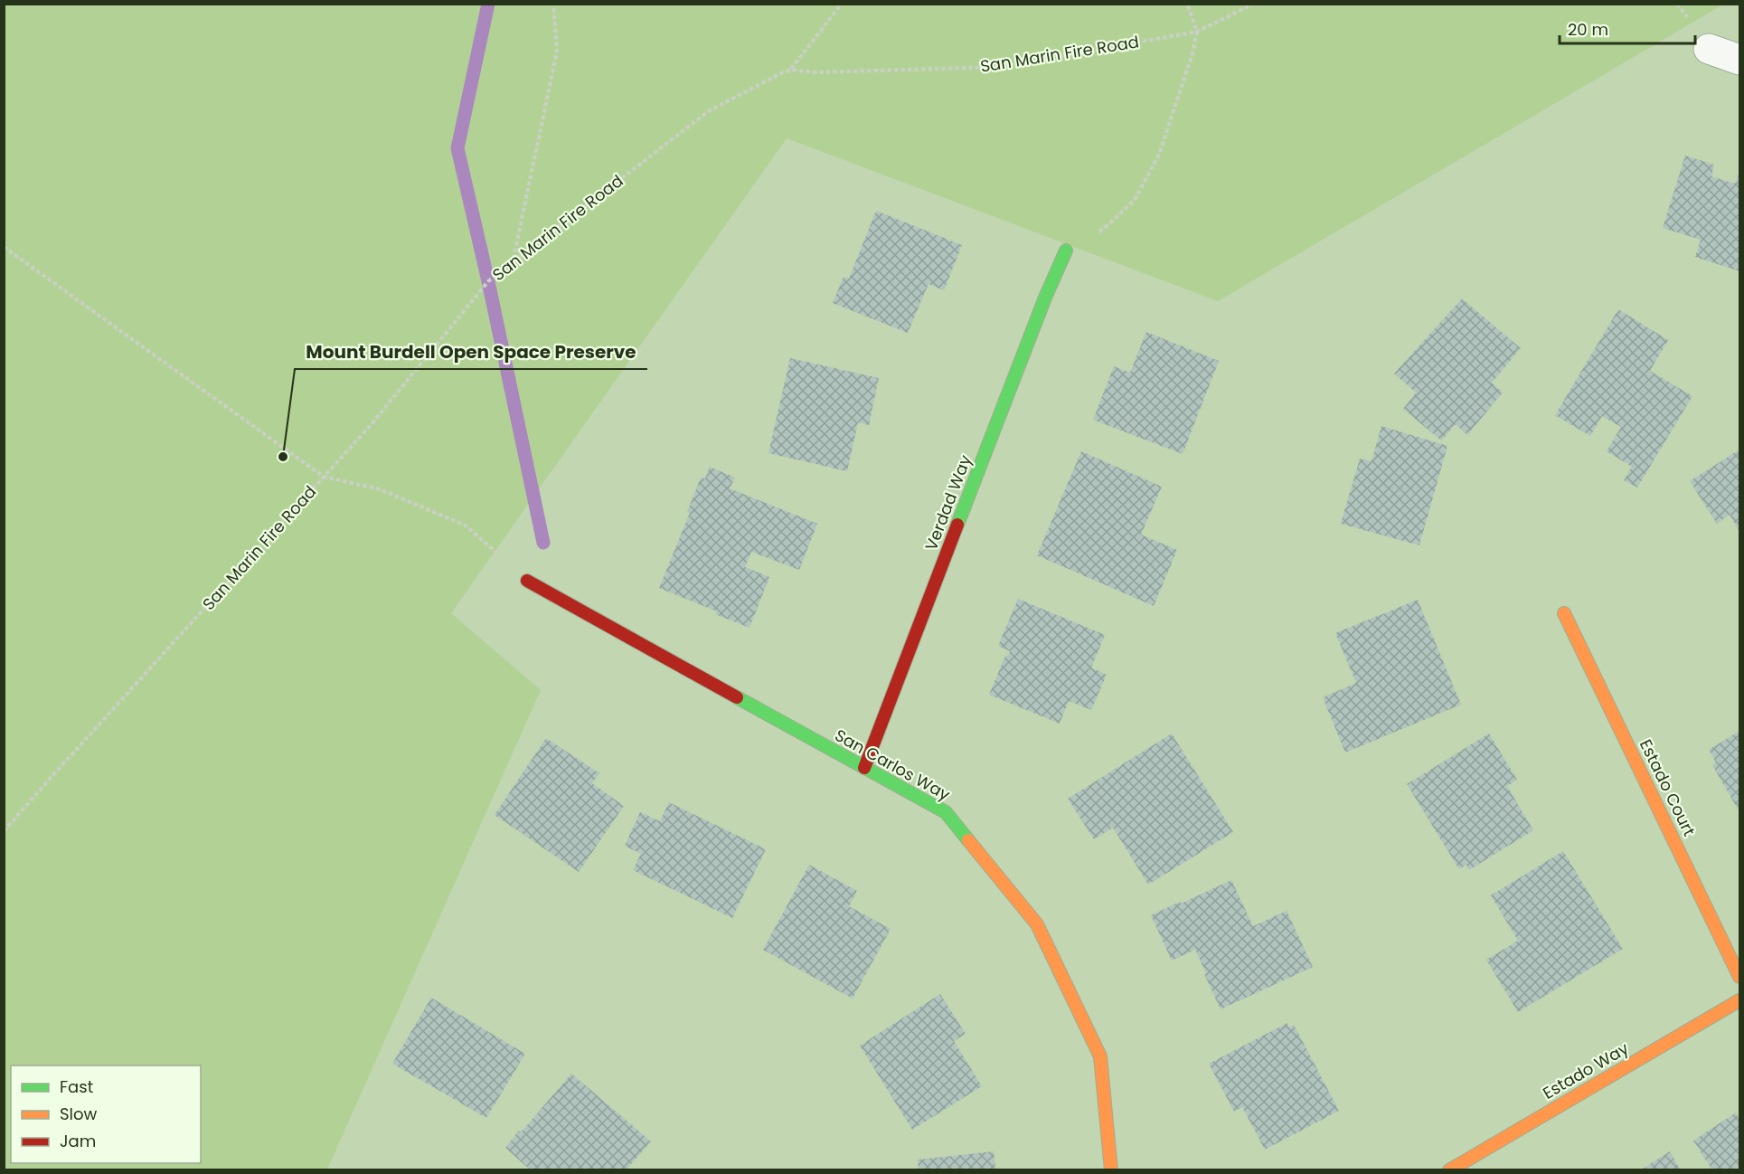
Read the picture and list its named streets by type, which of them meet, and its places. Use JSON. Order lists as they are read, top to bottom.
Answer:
{
  "streets": {
    "street": [
      "Verdad Way",
      "San Carlos Way",
      "Estado Court",
      "Estado Way"
    ],
    "path": ["San Marin Fire Road"]
  },
  "crossings": [
    ["Verdad Way", "San Carlos Way"]
  ],
  "places": ["Mount Burdell Open Space Preserve"],
  "legend": ["Fast", "Slow", "Jam"],
  "scale_bar": "20 m"
}
